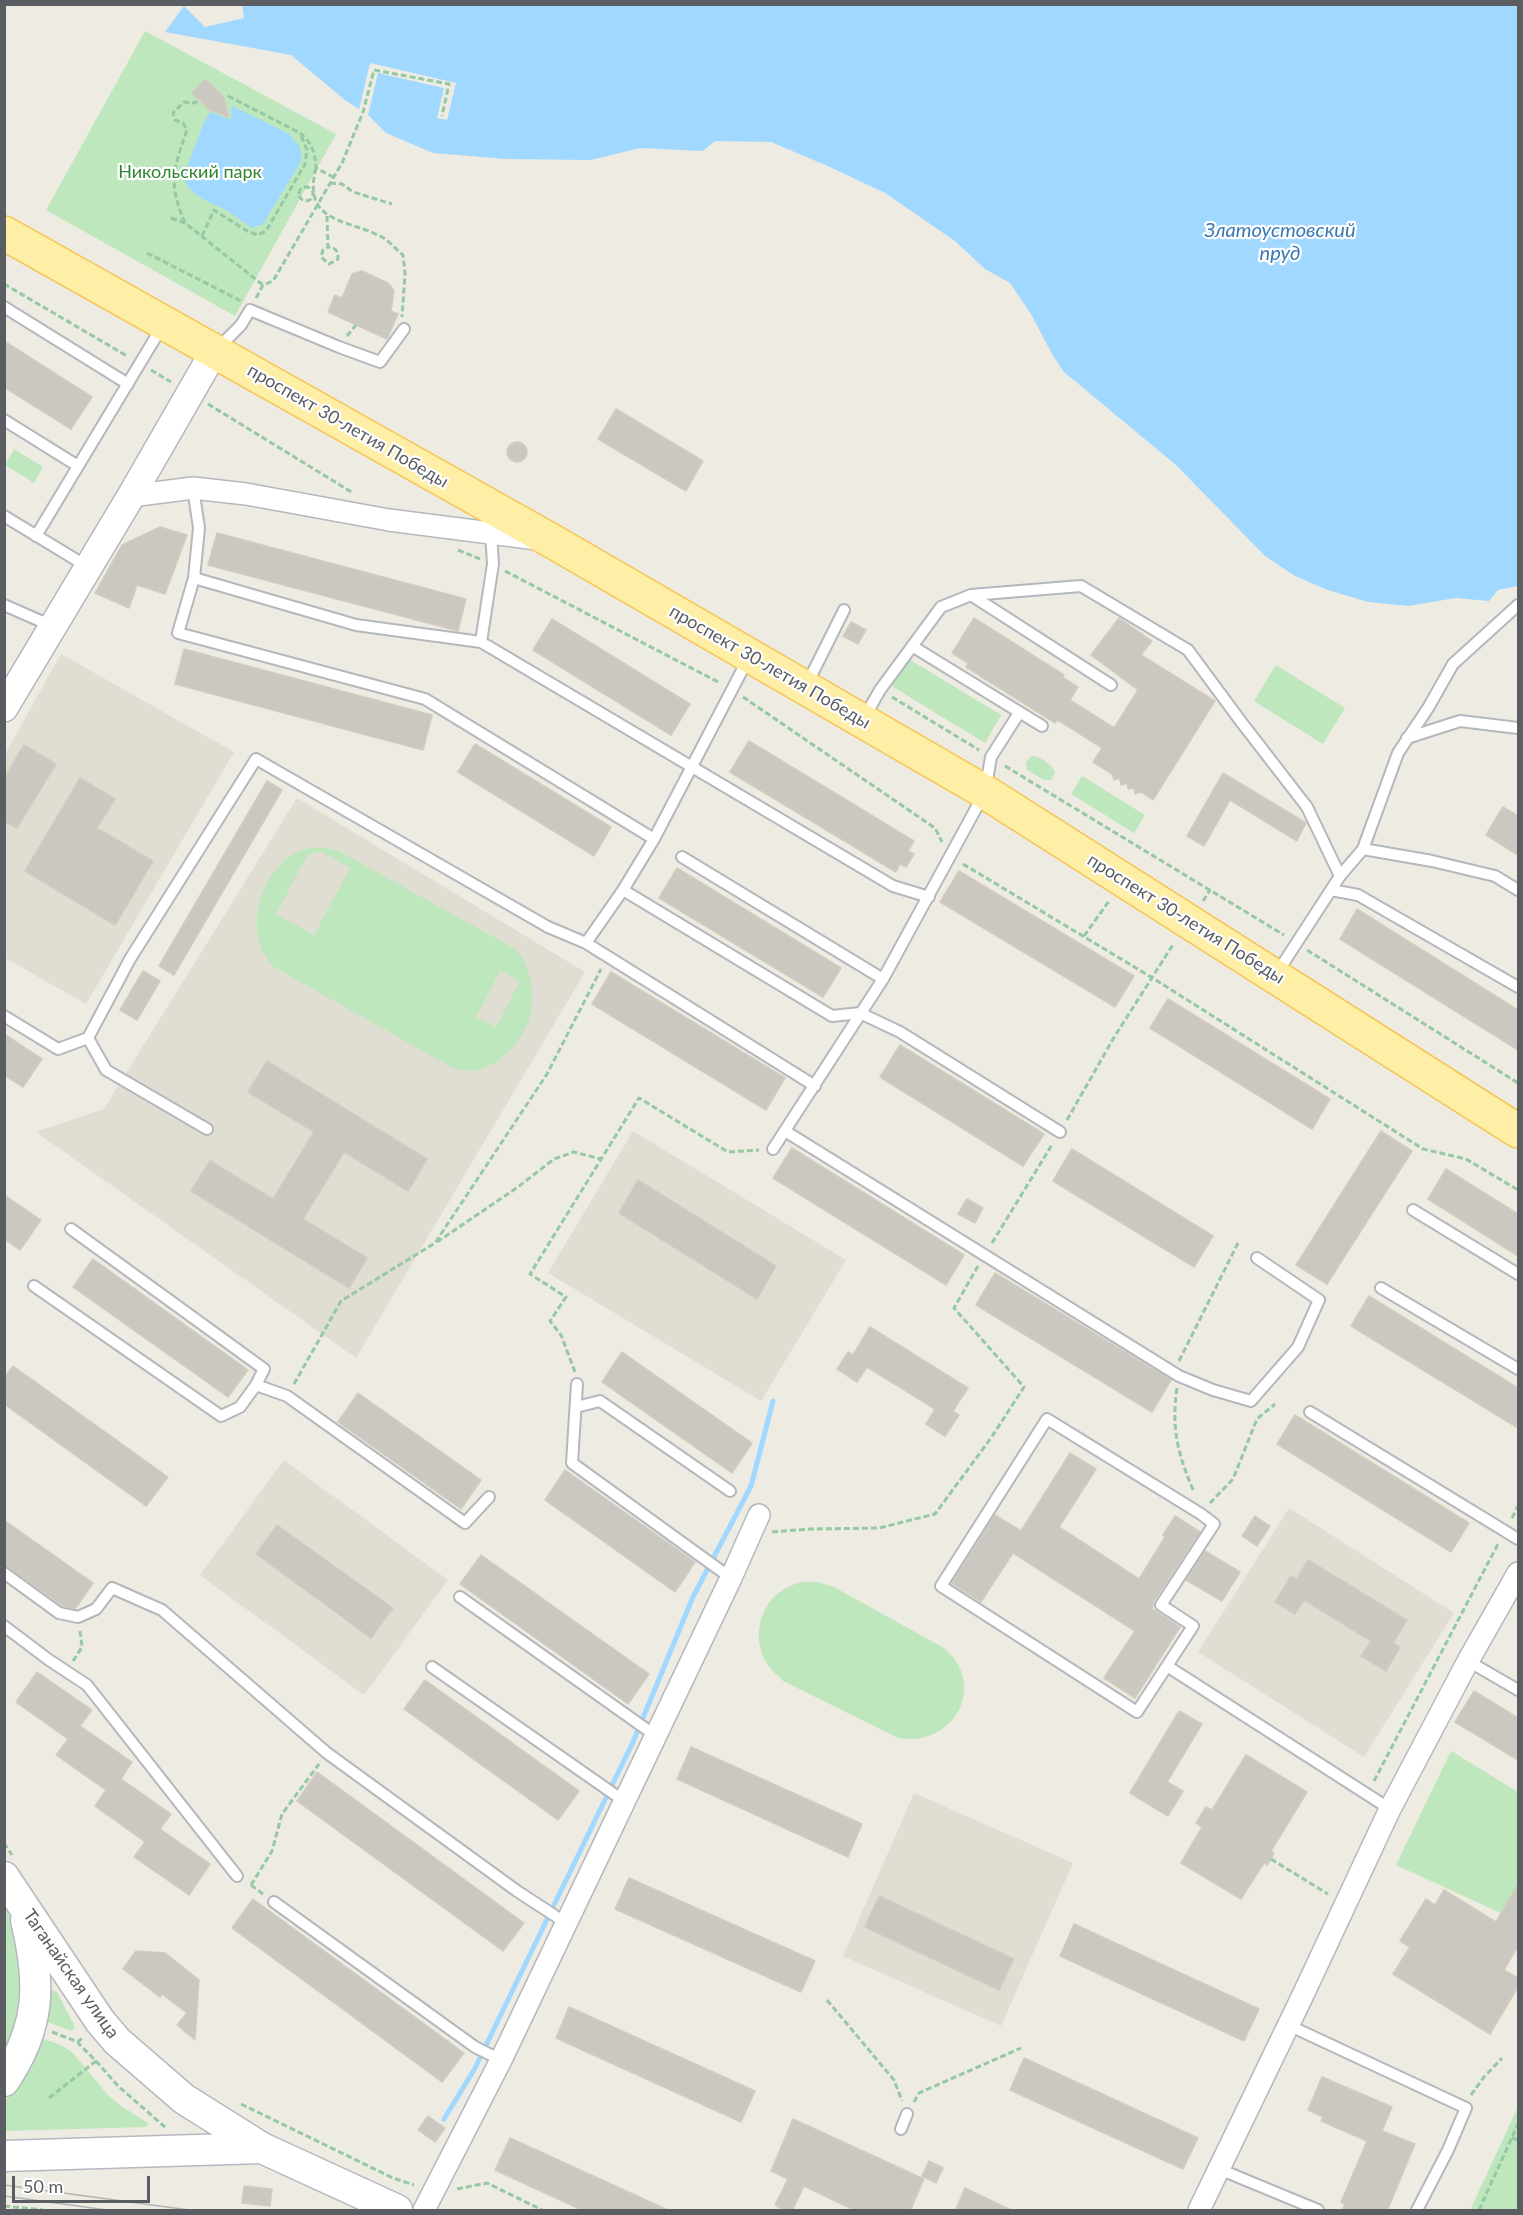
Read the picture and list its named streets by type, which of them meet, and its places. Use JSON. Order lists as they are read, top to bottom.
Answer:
{
  "streets": {
    "main road": ["проспект 30-летия Победы", "Таганайская улица"]
  },
  "water": ["Златоустовский пруд"],
  "parks": ["Никольский парк"],
  "scale_bar": "50 m"
}
